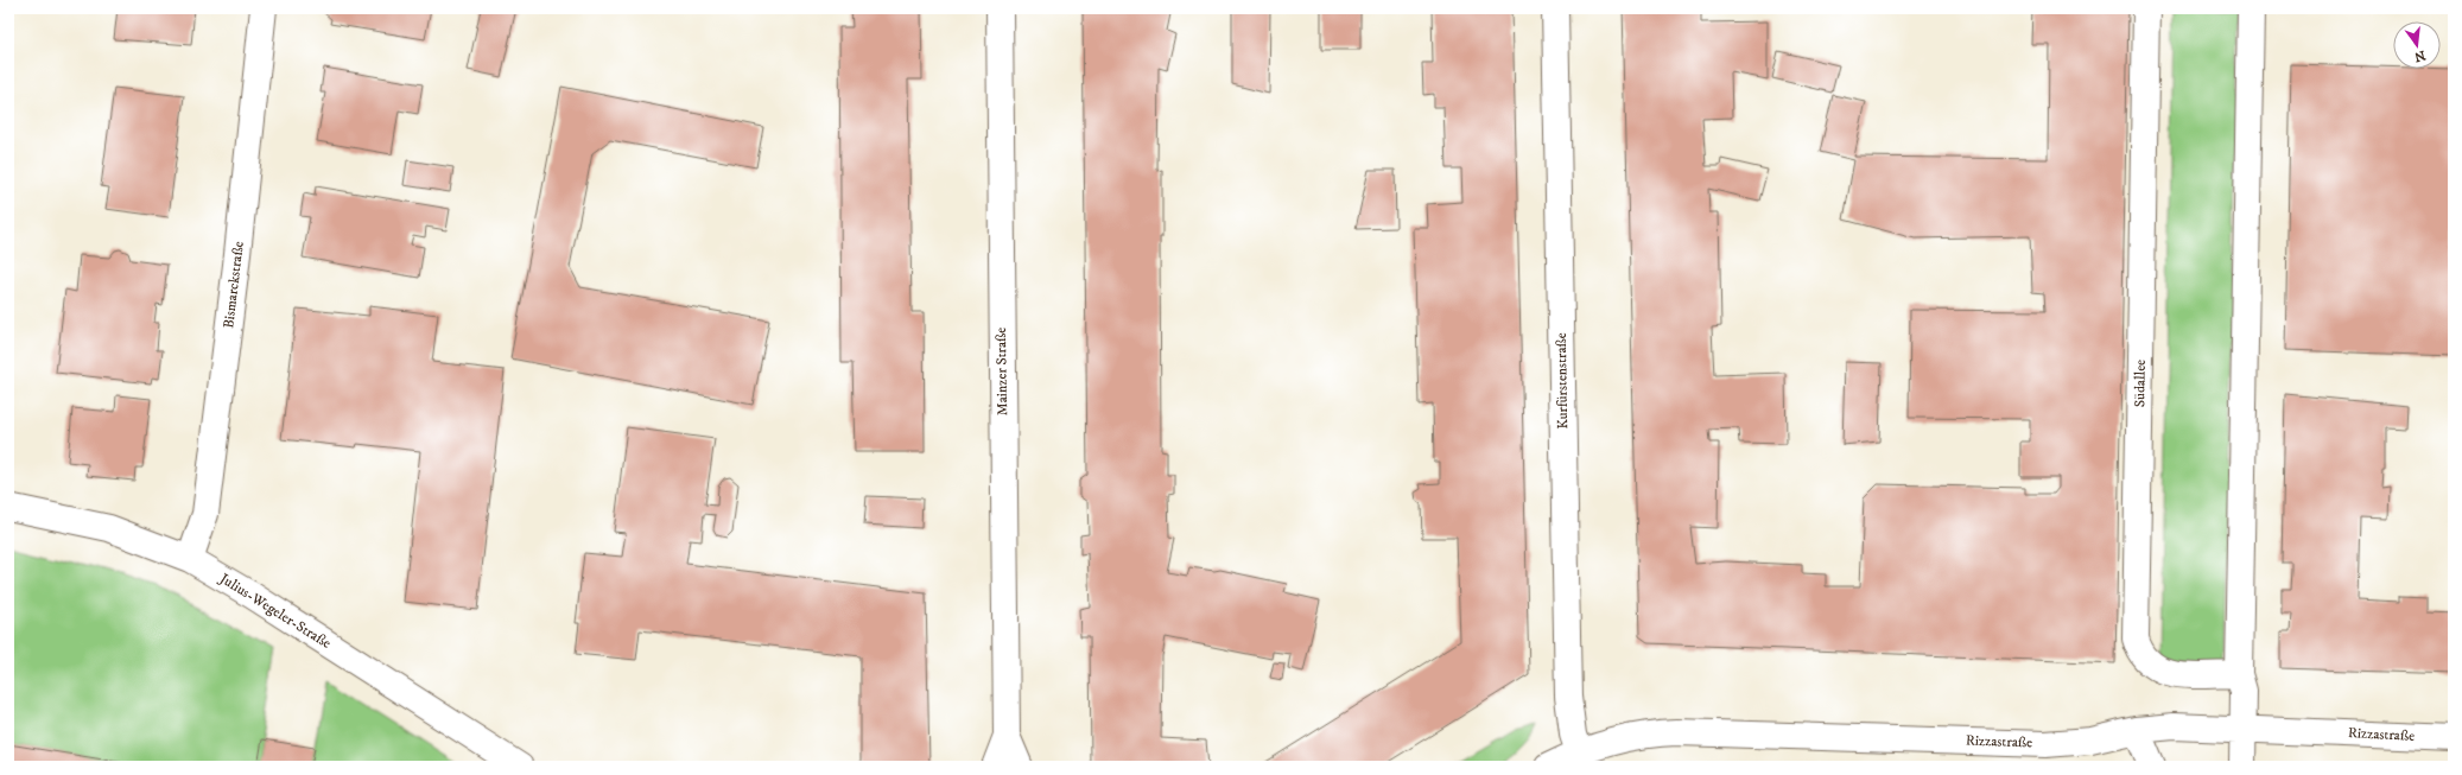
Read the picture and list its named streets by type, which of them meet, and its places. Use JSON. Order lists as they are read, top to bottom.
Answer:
{
  "streets": {
    "street": [
      "Bismarckstraße",
      "Mainzer Straße",
      "Kurfürstenstraße",
      "Südallee",
      "Julius-Wegeler-Straße",
      "Rizzastraße"
    ]
  },
  "crossings": [
    ["Bismarckstraße", "Julius-Wegeler-Straße"],
    ["Kurfürstenstraße", "Rizzastraße"]
  ],
  "north": "bottom"
}
